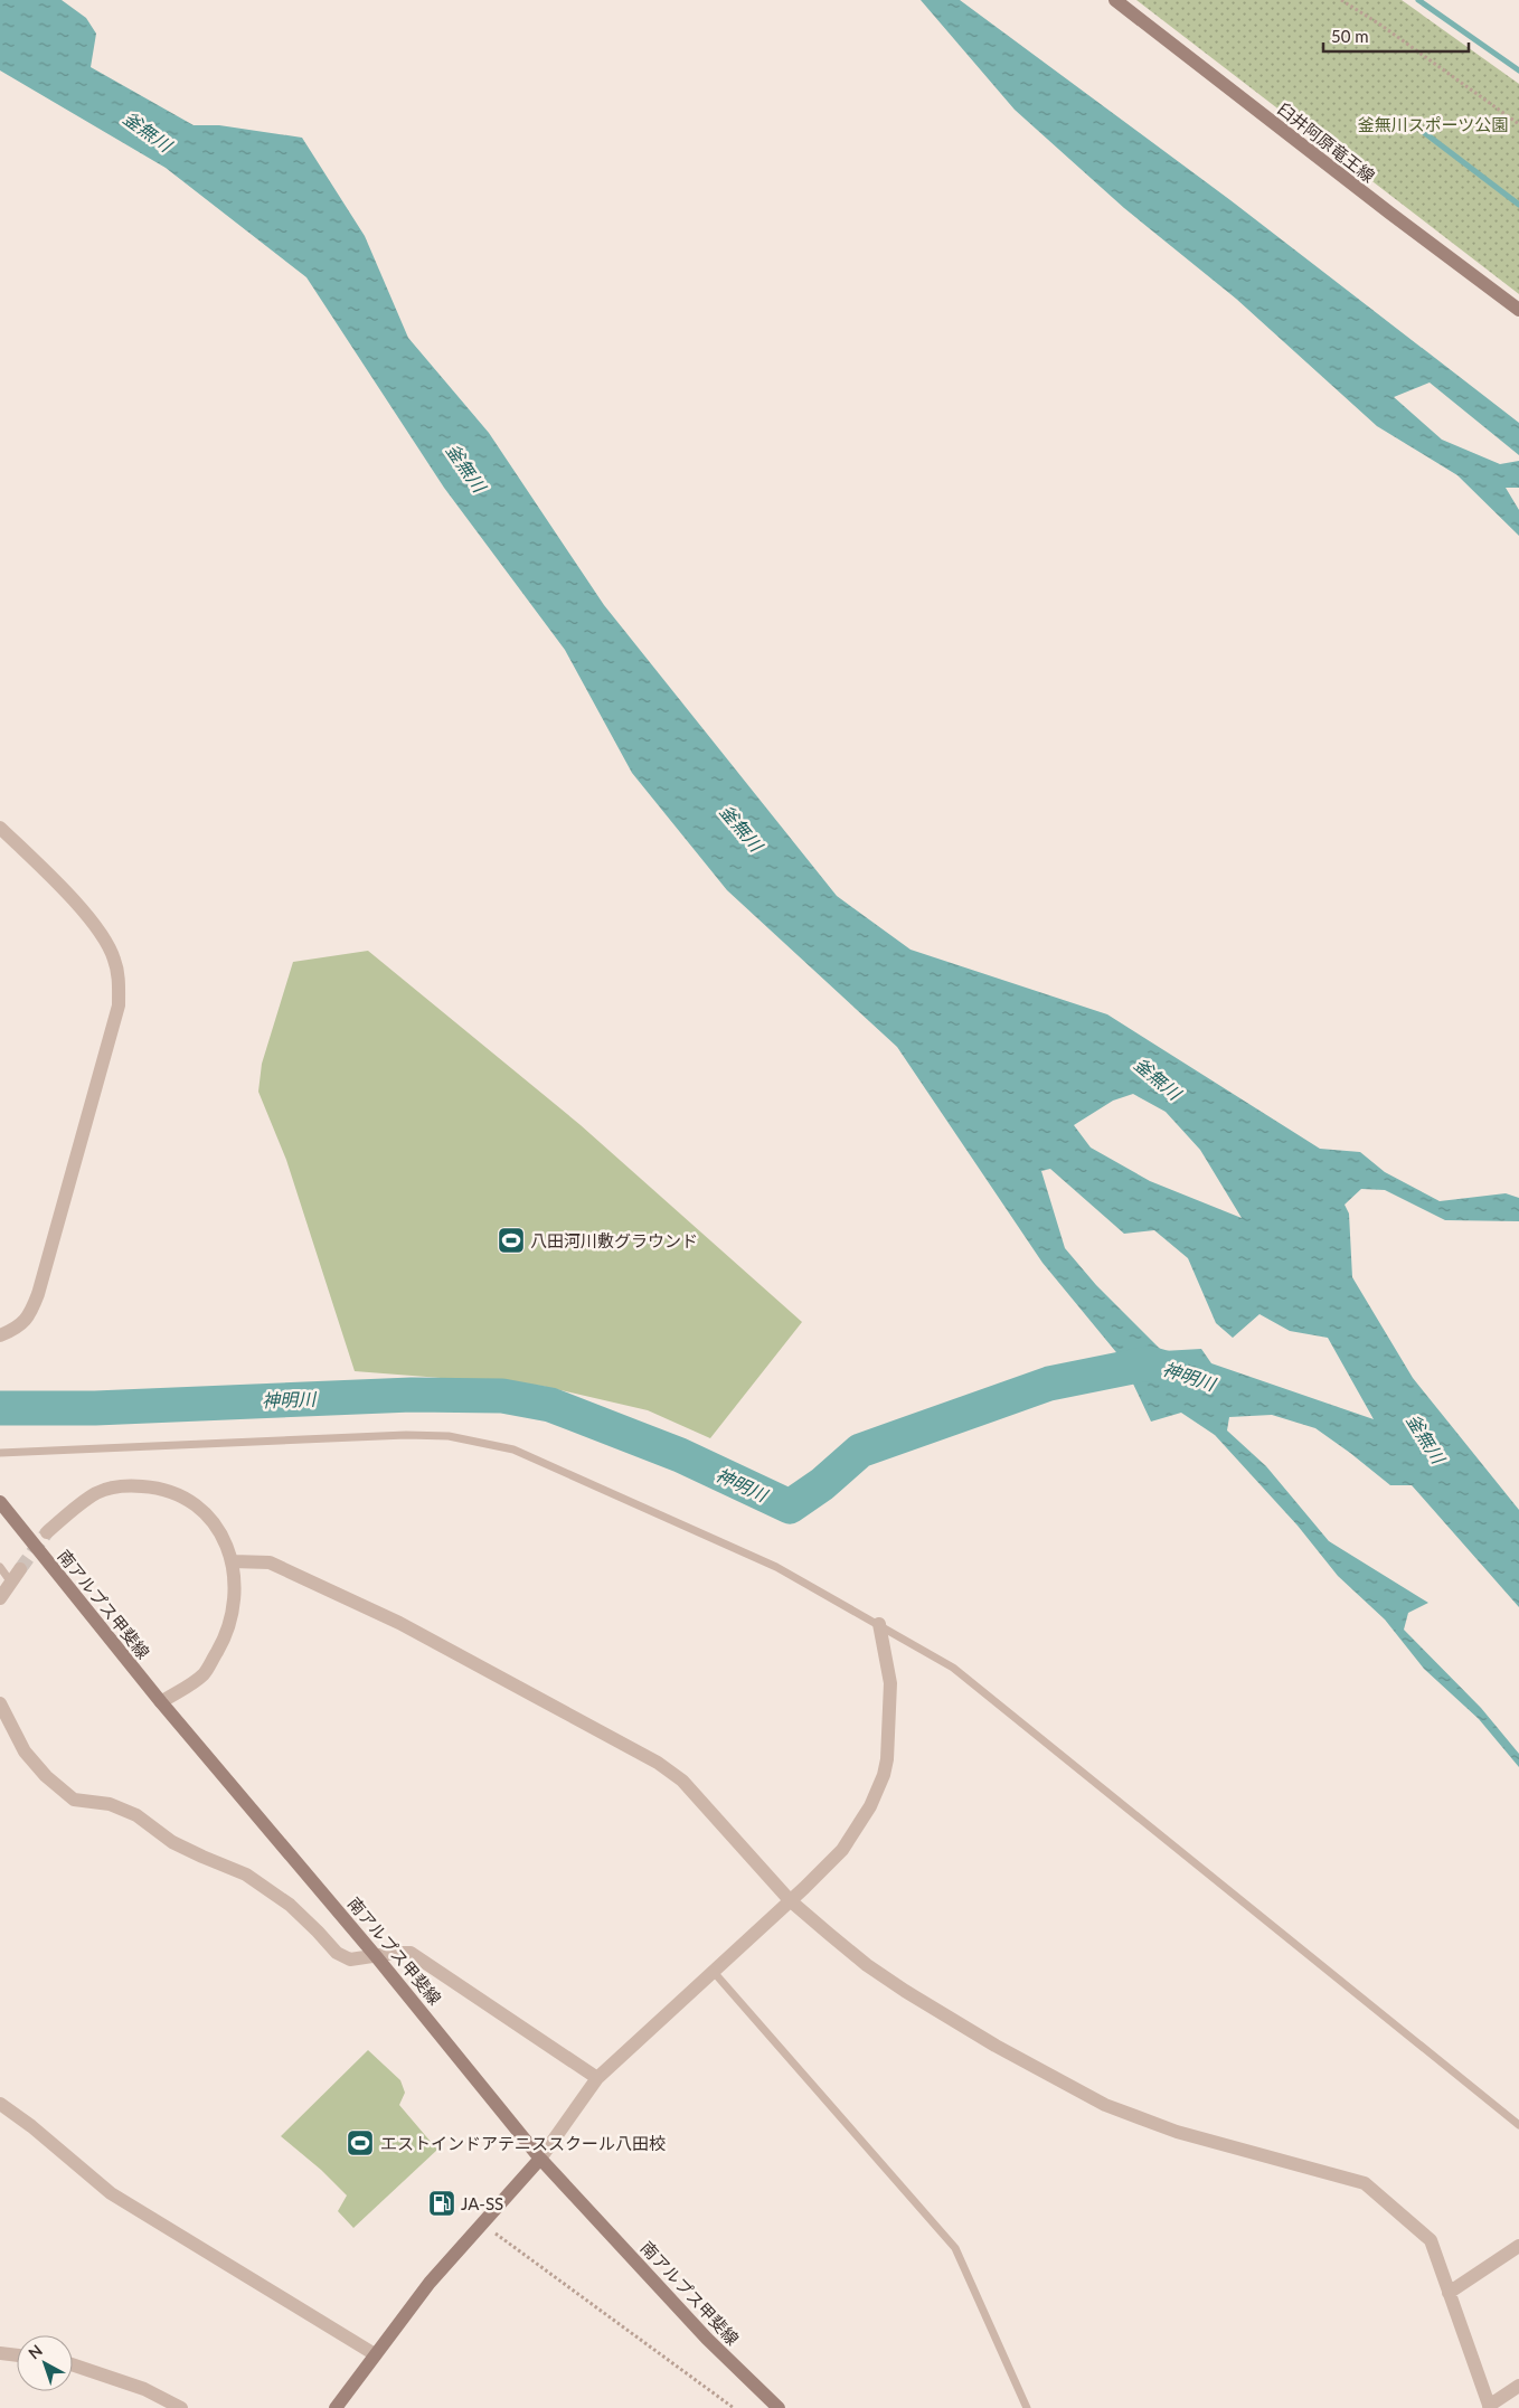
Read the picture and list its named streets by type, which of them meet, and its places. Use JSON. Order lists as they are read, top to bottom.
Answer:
{
  "streets": {
    "main road": ["臼井阿原竜王線", "南アルプス甲斐線"]
  },
  "water": ["釜無川", "神明川"],
  "parks": ["釜無川スポーツ公園"],
  "places": {
    "sports": ["八田河川敷グラウンド", "エストインドアテニススクール八田校"],
    "fuel station": ["JA-SS"]
  },
  "scale_bar": "50 m",
  "north": "top left"
}
